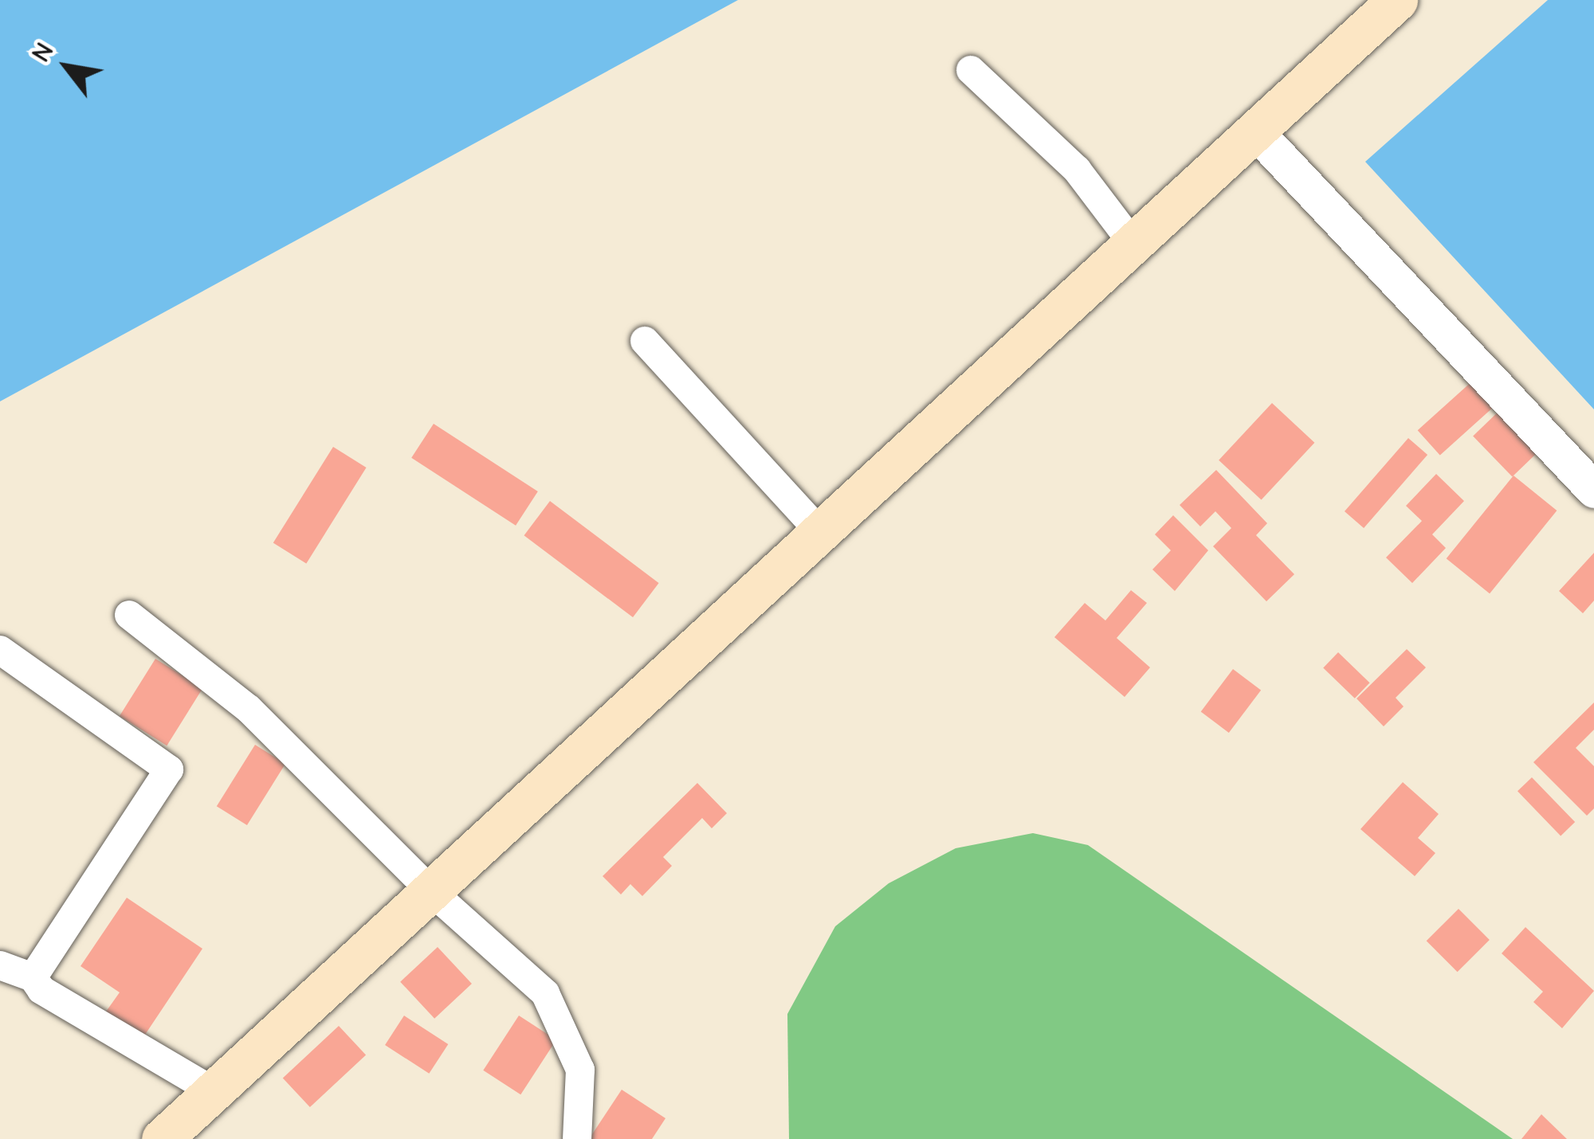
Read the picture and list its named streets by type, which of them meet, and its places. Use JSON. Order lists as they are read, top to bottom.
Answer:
{
  "north": "top left"
}
